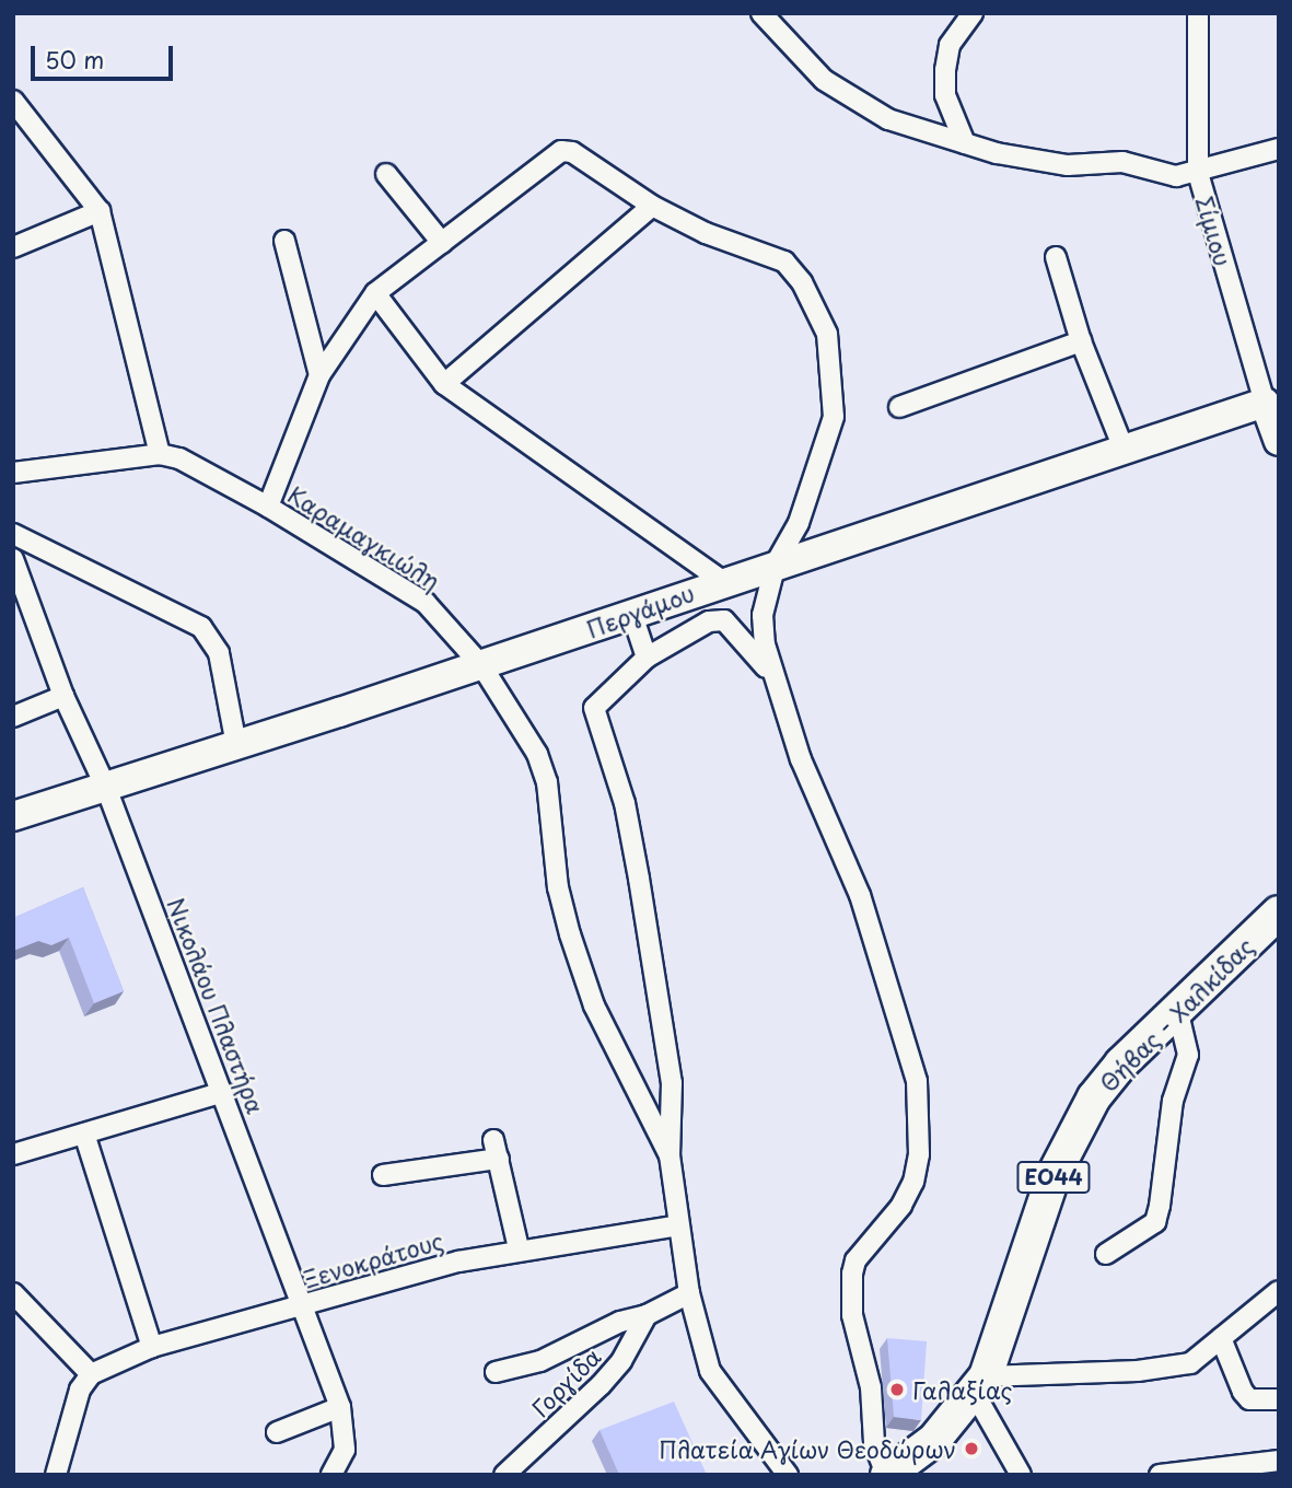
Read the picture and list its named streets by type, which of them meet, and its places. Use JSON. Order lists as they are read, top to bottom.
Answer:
{
  "streets": {
    "main road": ["Θήβας - Χαλκίδας", "ΕΟ44"],
    "street": [
      "Σίμιου",
      "Καραμαγκιώλη",
      "Περγάμου",
      "Νικολάου Πλαστήρα",
      "Ξενοκράτους",
      "Γοργίδα"
    ]
  },
  "crossings": [
    ["Σίμιου", "Περγάμου"],
    ["Καραμαγκιώλη", "Περγάμου"],
    ["Περγάμου", "Νικολάου Πλαστήρα"],
    ["Νικολάου Πλαστήρα", "Ξενοκράτους"]
  ],
  "places": ["Γαλαξίας", "Πλατεία Αγίων Θεοδώρων"],
  "scale_bar": "50 m"
}
